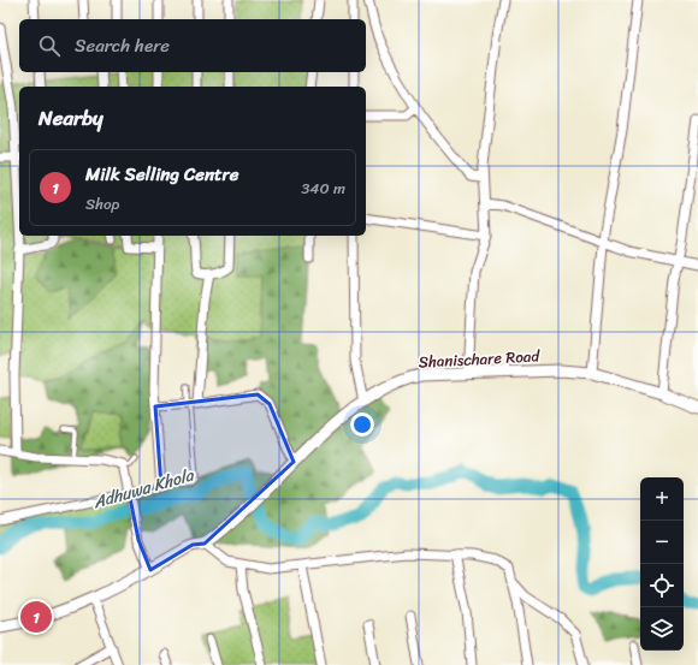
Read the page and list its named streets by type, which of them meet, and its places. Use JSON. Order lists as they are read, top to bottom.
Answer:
{
  "streets": {
    "street": ["Shanischare Road"]
  },
  "water": ["Adhuwa Khola"],
  "page": {
    "search": "Search here",
    "heading": "Nearby",
    "list": [
      {
        "mark": "1",
        "name": "Milk Selling Centre",
        "note": "Shop",
        "value": "340 m"
      }
    ],
    "map_buttons": ["+", "−"],
    "pins": "1"
  }
}
